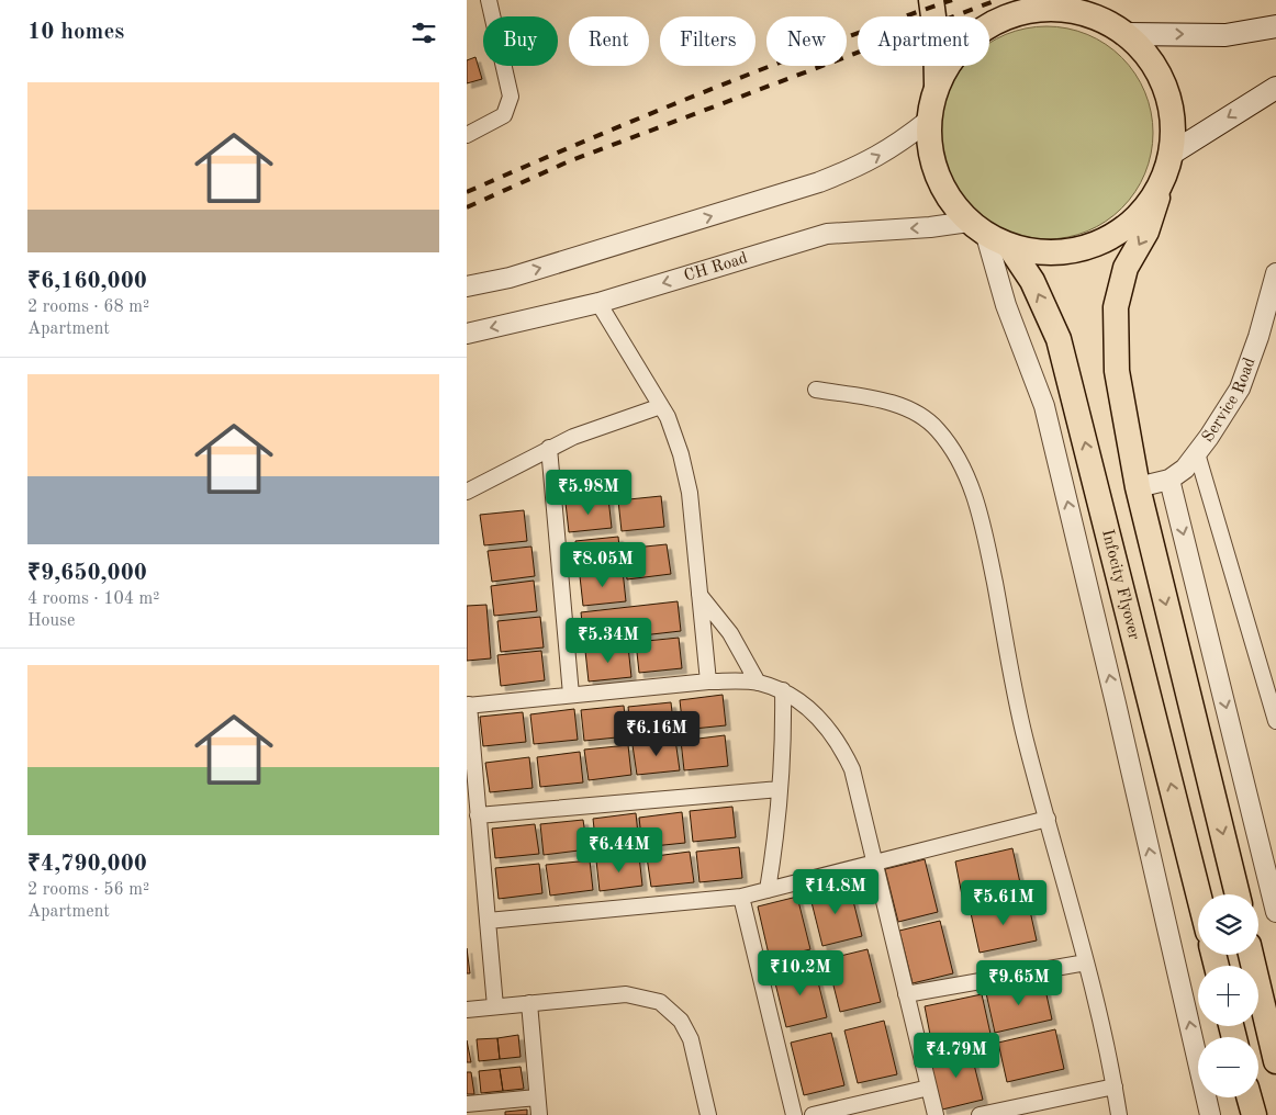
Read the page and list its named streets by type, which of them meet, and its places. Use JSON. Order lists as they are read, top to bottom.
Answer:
{
  "streets": {
    "highway": ["Infocity Flyover"],
    "street": ["CH Road", "Service Road"]
  },
  "page": {
    "heading": "10 homes",
    "chip": [
      "Buy",
      "Rent",
      "Filters",
      "New",
      "Apartment"
    ],
    "list": [
      {
        "name": "₹6,160,000",
        "note": "2 rooms · 68 m² · Apartment"
      },
      {
        "name": "₹9,650,000",
        "note": "4 rooms · 104 m² · House"
      },
      {
        "name": "₹4,790,000",
        "note": "2 rooms · 56 m² · Apartment"
      }
    ],
    "price": [
      "₹5.98M",
      "₹8.05M",
      "₹5.34M",
      "₹6.16M",
      "₹6.44M",
      "₹14.8M",
      "₹5.61M",
      "₹10.2M",
      "₹9.65M",
      "₹4.79M"
    ],
    "map_buttons": ["+", "−"]
  }
}
